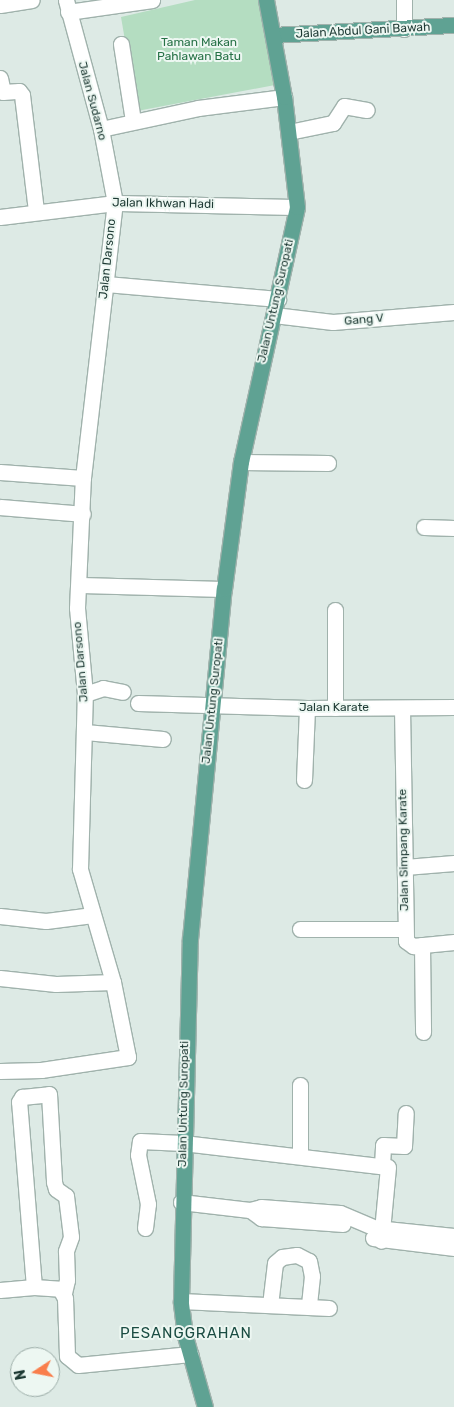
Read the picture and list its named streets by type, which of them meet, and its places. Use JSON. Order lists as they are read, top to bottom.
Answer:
{
  "streets": {
    "main road": ["Jalan Abdul Gani Bawah", "Jalan Untung Suropati"],
    "street": [
      "Jalan Sudarno",
      "Jalan Ikhwan Hadi",
      "Jalan Darsono",
      "Gang V",
      "Jalan Karate",
      "Jalan Simpang Karate"
    ]
  },
  "crossings": [
    ["Jalan Abdul Gani Bawah", "Jalan Untung Suropati"],
    ["Jalan Sudarno", "Jalan Ikhwan Hadi"],
    ["Jalan Sudarno", "Jalan Darsono"],
    ["Jalan Ikhwan Hadi", "Jalan Darsono"],
    ["Jalan Ikhwan Hadi", "Jalan Untung Suropati"],
    ["Jalan Untung Suropati", "Gang V"],
    ["Jalan Untung Suropati", "Jalan Karate"],
    ["Jalan Karate", "Jalan Simpang Karate"]
  ],
  "districts": ["PESANGGRAHAN"],
  "parks": ["Taman Makan Pahlawan Batu"],
  "north": "left"
}
